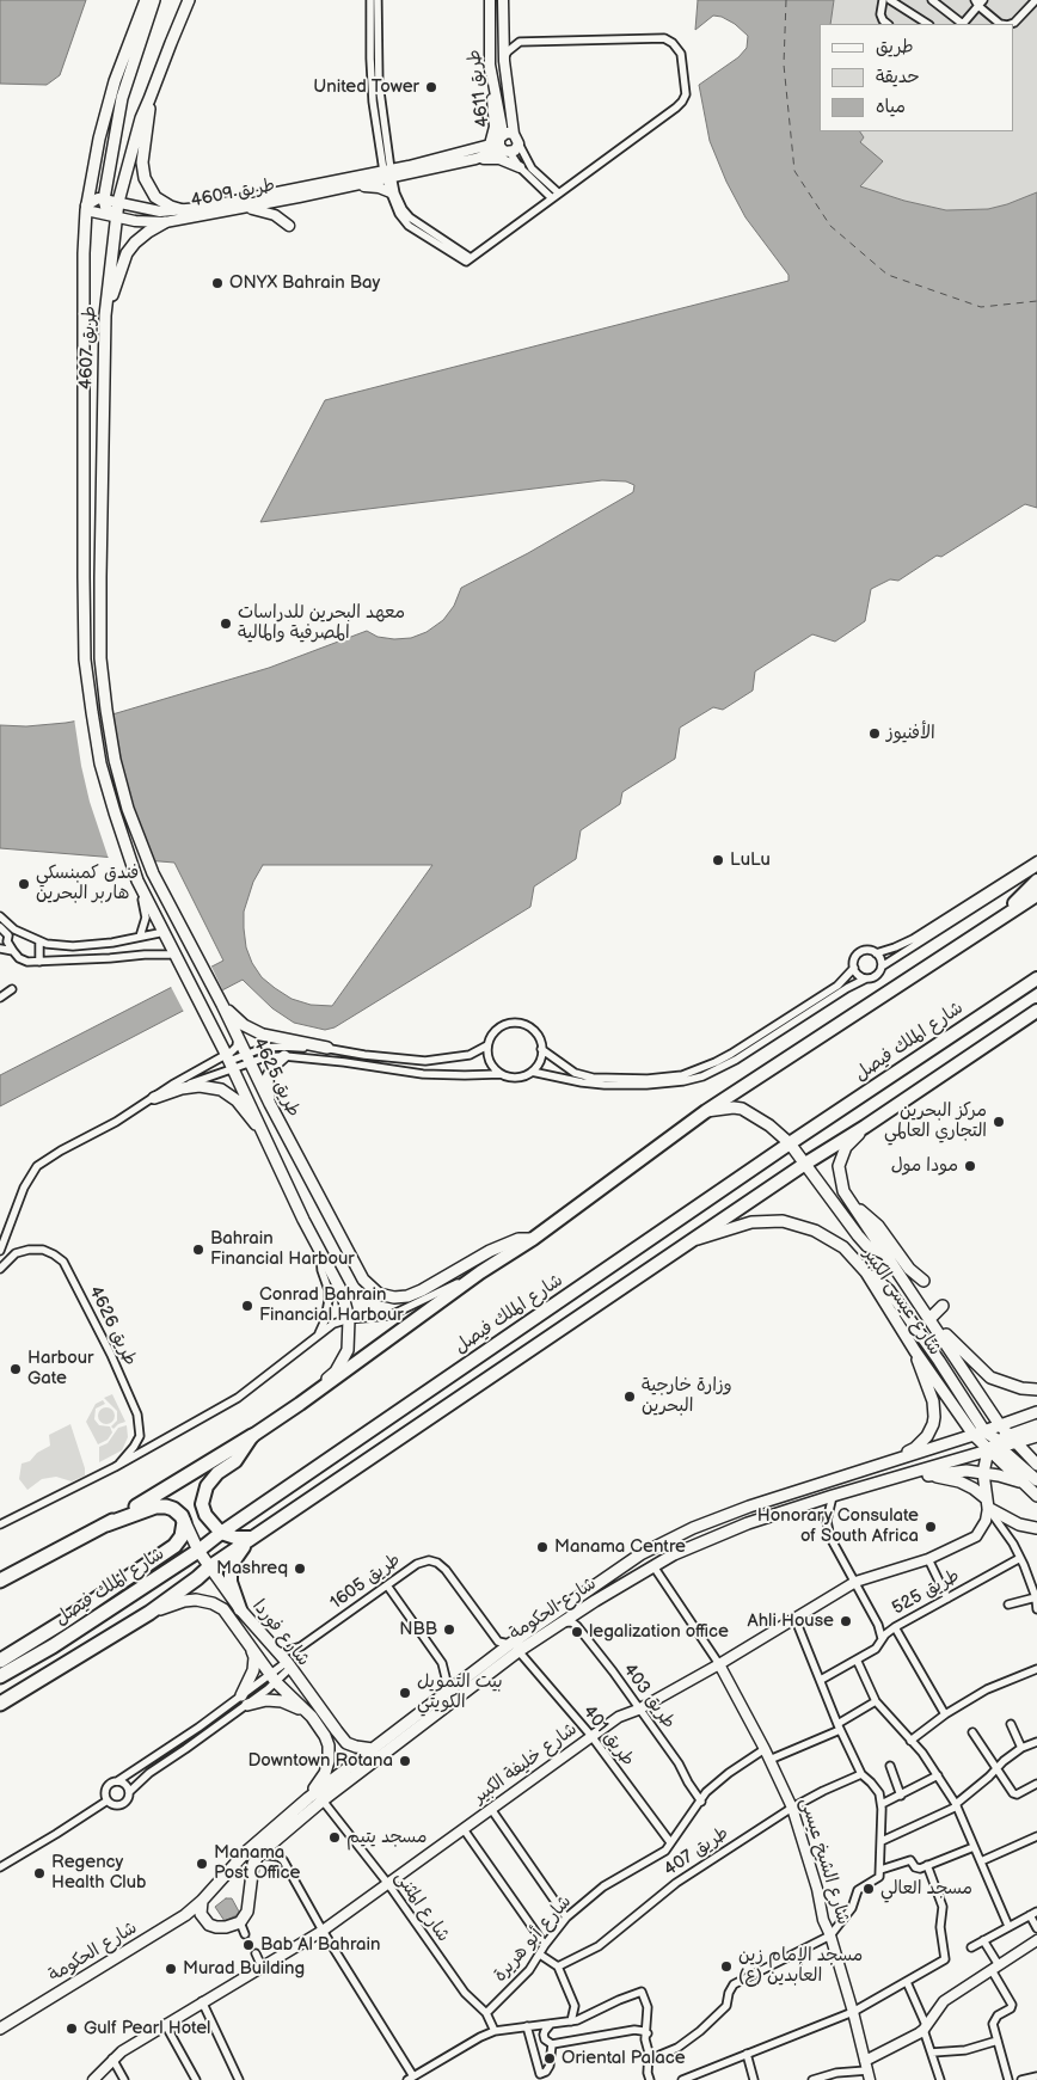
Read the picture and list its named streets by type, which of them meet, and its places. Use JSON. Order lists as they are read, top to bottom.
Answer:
{
  "streets": {
    "highway": ["شارع الملك فيصل"],
    "main road": [
      "طريق 4607",
      "طريق 4625",
      "شارع عيسى الكبير",
      "شارع الحكومة",
      "شارع فوردا"
    ],
    "street": [
      "طريق 4611",
      "طريق 4609",
      "طريق 4626",
      "طريق 1605",
      "طريق 525",
      "طريق 403",
      "طريق 401",
      "شارع خليفة الكبير",
      "طريق 407",
      "شارع الشيخ عيسى",
      "شارع المثنى",
      "شارع أبو هريرة"
    ]
  },
  "crossings": [
    ["طريق 4611", "طريق 4609"],
    ["طريق 4609", "طريق 4607"],
    ["طريق 4607", "طريق 4625"],
    ["شارع الملك فيصل", "شارع عيسى الكبير"],
    ["شارع الملك فيصل", "شارع فوردا"],
    ["طريق 4625", "طريق 4626"],
    ["شارع عيسى الكبير", "شارع الحكومة"],
    ["طريق 1605", "شارع الحكومة"],
    ["طريق 1605", "شارع فوردا"],
    ["طريق 1605", "طريق 401"],
    ["شارع الحكومة", "شارع فوردا"],
    ["شارع الحكومة", "طريق 403"],
    ["شارع الحكومة", "طريق 401"],
    ["شارع الحكومة", "شارع المثنى"],
    ["طريق 403", "شارع خليفة الكبير"],
    ["طريق 403", "شارع أبو هريرة"],
    ["طريق 401", "شارع خليفة الكبير"],
    ["طريق 401", "شارع أبو هريرة"],
    ["شارع خليفة الكبير", "شارع الشيخ عيسى"],
    ["شارع خليفة الكبير", "شارع المثنى"],
    ["طريق 407", "شارع الشيخ عيسى"],
    ["شارع الشيخ عيسى", "شارع أبو هريرة"],
    ["شارع المثنى", "شارع أبو هريرة"]
  ],
  "places": [
    "United Tower",
    "ONYX Bahrain Bay",
    "معهد البحرين للدراسات المصرفية والمالية",
    "الأفنيوز",
    "LuLu",
    "فندق كمبنسكي هاربر البحرين",
    "مركز البحرين التجاري العالمي",
    "مودا مول",
    "Bahrain Financial Harbour",
    "Conrad Bahrain Financial Harbour",
    "Harbour Gate",
    "وزارة خارجية البحرين",
    "Honorary Consulate of South Africa",
    "Manama Centre",
    "Mashreq",
    "Ahli House",
    "NBB",
    "legalization office",
    "بيت التمويل الكويتي",
    "Downtown Rotana",
    "مسجد يتيم",
    "Manama Post Office",
    "Regency Health Club",
    "مسجد العالي",
    "Bab Al Bahrain",
    "مسجد الإمام زين العابدين (ع)",
    "Murad Building",
    "Gulf Pearl Hotel",
    "Oriental Palace"
  ],
  "legend": ["طريق", "حديقة", "مياه"]
}
